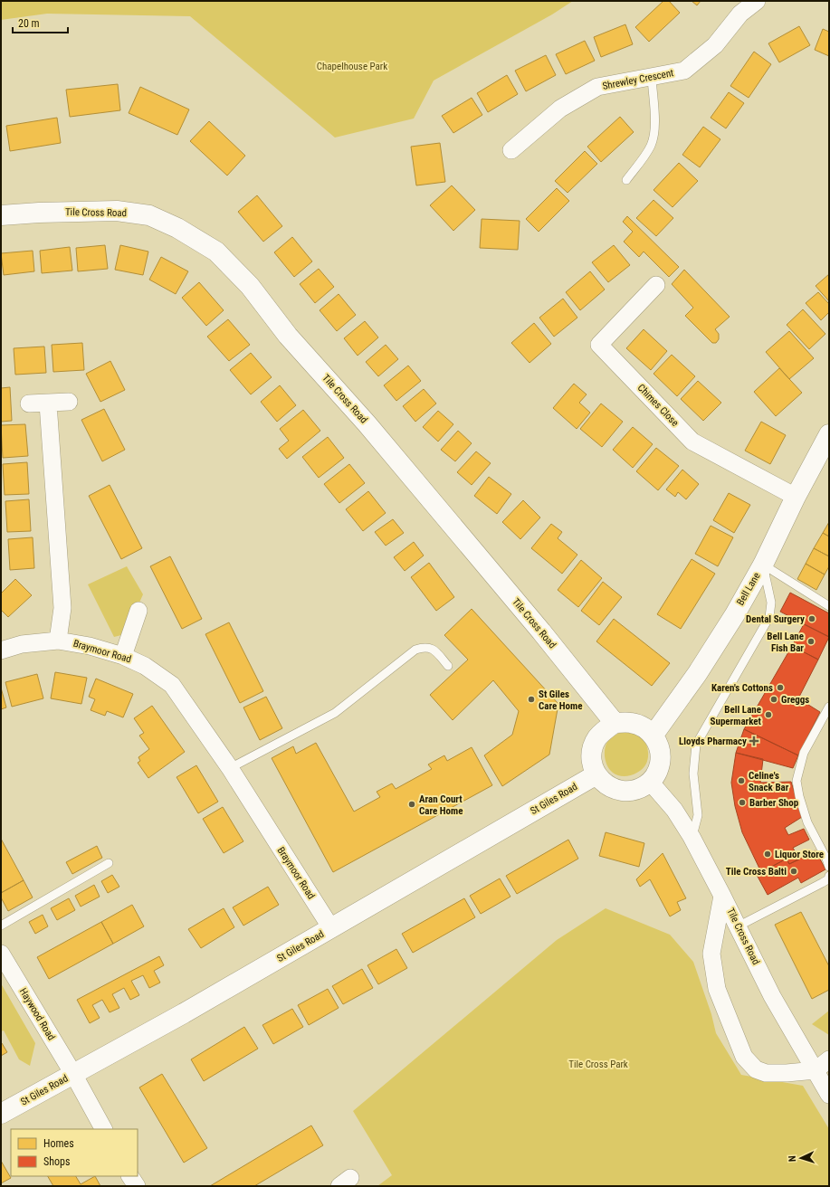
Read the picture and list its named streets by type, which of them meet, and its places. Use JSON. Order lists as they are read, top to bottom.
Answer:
{
  "streets": {
    "street": [
      "Shrewley Crescent",
      "Tile Cross Road",
      "Chimes Close",
      "Bell Lane",
      "Braymoor Road",
      "St Giles Road",
      "Haywood Road"
    ]
  },
  "crossings": [
    ["Tile Cross Road", "Bell Lane"],
    ["Tile Cross Road", "St Giles Road"],
    ["Chimes Close", "Bell Lane"],
    ["Bell Lane", "St Giles Road"],
    ["Braymoor Road", "St Giles Road"],
    ["St Giles Road", "Haywood Road"]
  ],
  "parks": ["Chapelhouse Park", "Tile Cross Park"],
  "places": {
    "other": [
      "Dental Surgery",
      "Bell Lane Fish Bar",
      "Karen's Cottons",
      "St Giles Care Home",
      "Greggs",
      "Bell Lane Supermarket",
      "Celine's Snack Bar",
      "Barber Shop",
      "Aran Court Care Home",
      "Liquor Store",
      "Tile Cross Balti"
    ],
    "health": ["Lloyds Pharmacy"]
  },
  "legend": ["Homes", "Shops"],
  "scale_bar": "20 m",
  "north": "left"
}
